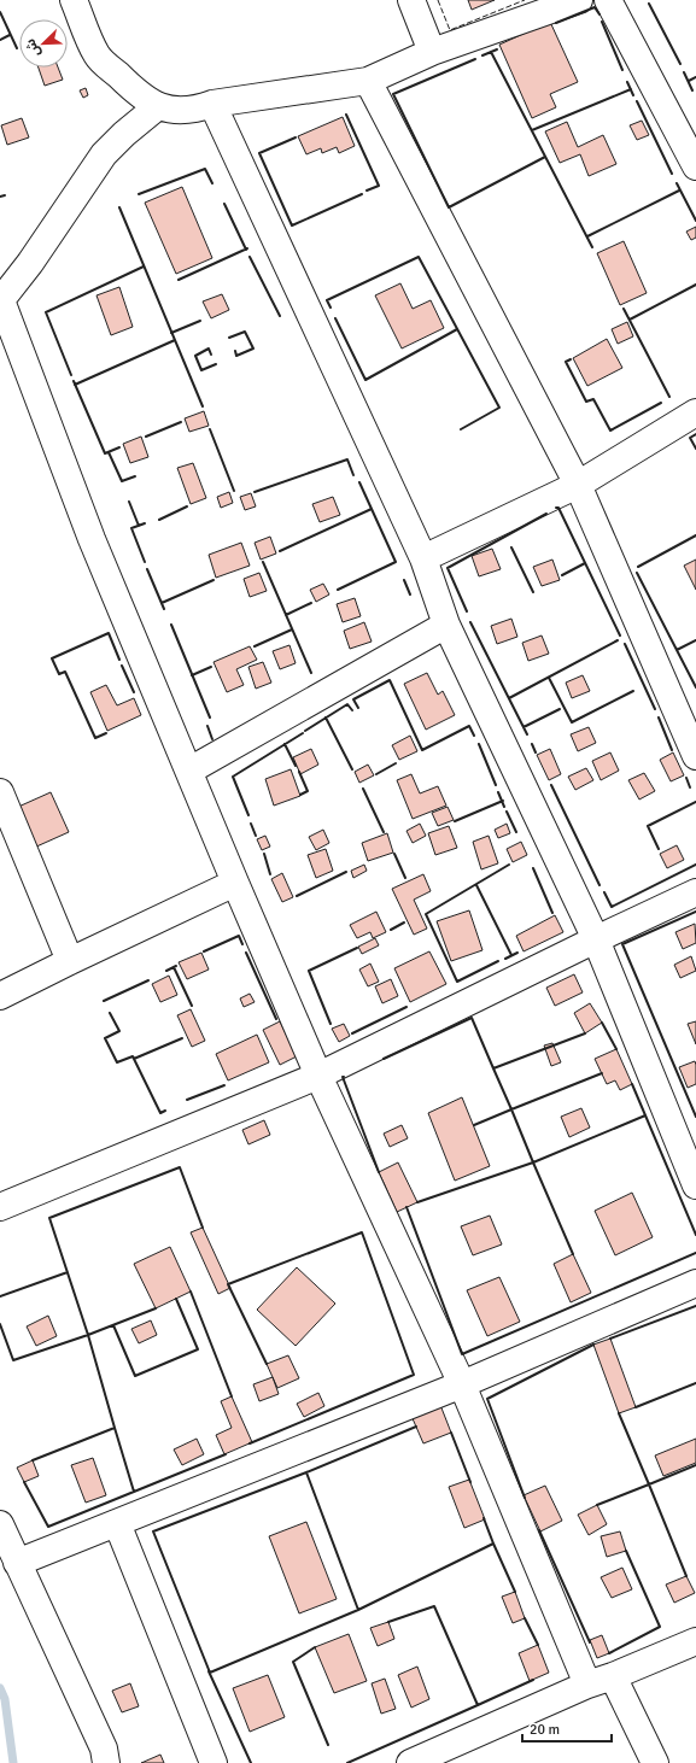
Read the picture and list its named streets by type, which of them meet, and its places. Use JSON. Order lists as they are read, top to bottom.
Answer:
{
  "scale_bar": "20 m",
  "north": "bottom left"
}
